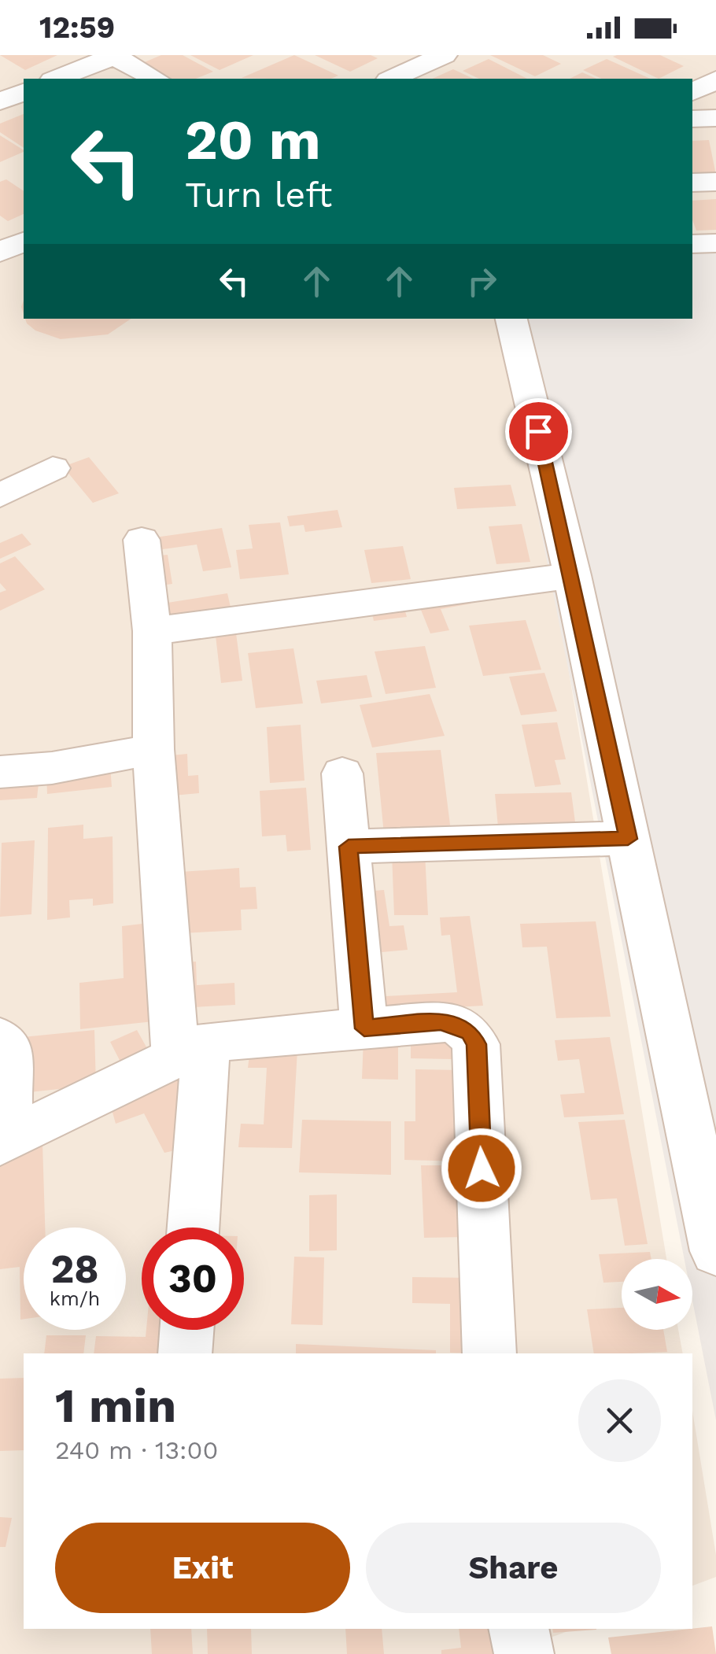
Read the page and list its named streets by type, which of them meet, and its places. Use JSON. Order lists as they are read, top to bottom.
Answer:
{
  "north": "right",
  "page": {
    "status": "12:59",
    "turn": ["20 m", "Turn left"],
    "speed": "28 km/h",
    "limit": "30",
    "heading": ["1 min", "240 m · 13:00"],
    "buttons": ["Exit", "Share"]
  }
}
